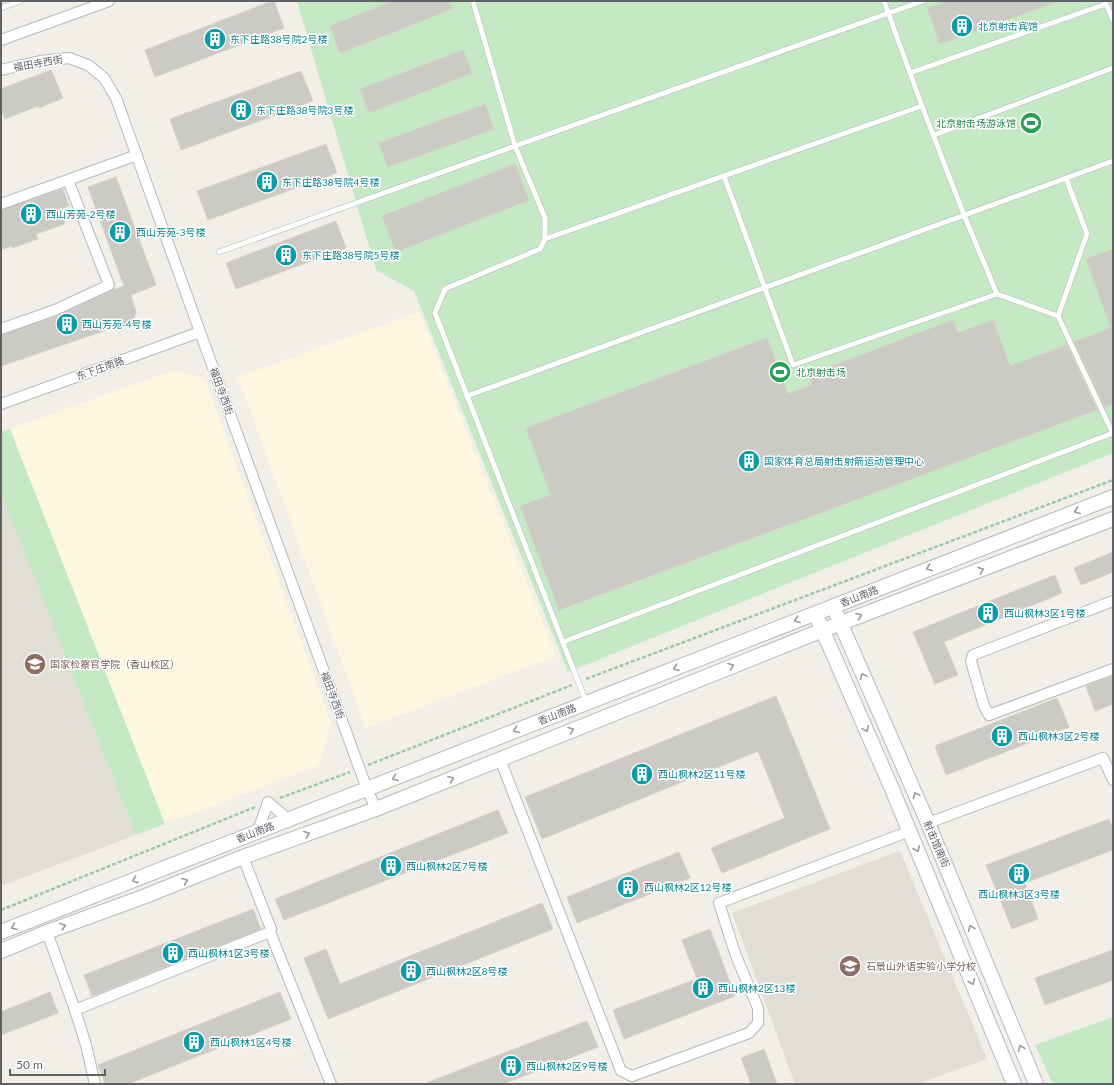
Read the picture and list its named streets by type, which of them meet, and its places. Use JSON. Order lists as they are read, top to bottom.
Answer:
{
  "streets": {
    "main road": ["香山南路", "射击馆南街"],
    "street": ["福田寺西街", "东下庄南路"]
  },
  "crossings": [
    ["福田寺西街", "东下庄南路"],
    ["福田寺西街", "香山南路"],
    ["香山南路", "射击馆南街"]
  ],
  "places": {
    "building": [
      "北京射击宾馆",
      "东下庄路38号院2号楼",
      "东下庄路38号院3号楼",
      "东下庄路38号院4号楼",
      "西山芳苑-2号楼",
      "西山芳苑-3号楼",
      "东下庄路38号院5号楼",
      "西山芳苑-4号楼",
      "国家体育总局射击射箭运动管理中心",
      "西山枫林3区1号楼",
      "西山枫林3区2号楼",
      "西山枫林2区11号楼",
      "西山枫林2区7号楼",
      "西山枫林3区3号楼",
      "西山枫林2区12号楼",
      "西山枫林1区3号楼",
      "西山枫林2区8号楼",
      "西山枫林2区13楼",
      "西山枫林1区4号楼",
      "西山枫林2区9号楼"
    ],
    "sports": ["北京射击场游泳馆", "北京射击场"],
    "school or university": ["国家检察官学院（香山校区）", "石景山外语实验小学分校"]
  },
  "scale_bar": "50 m"
}
